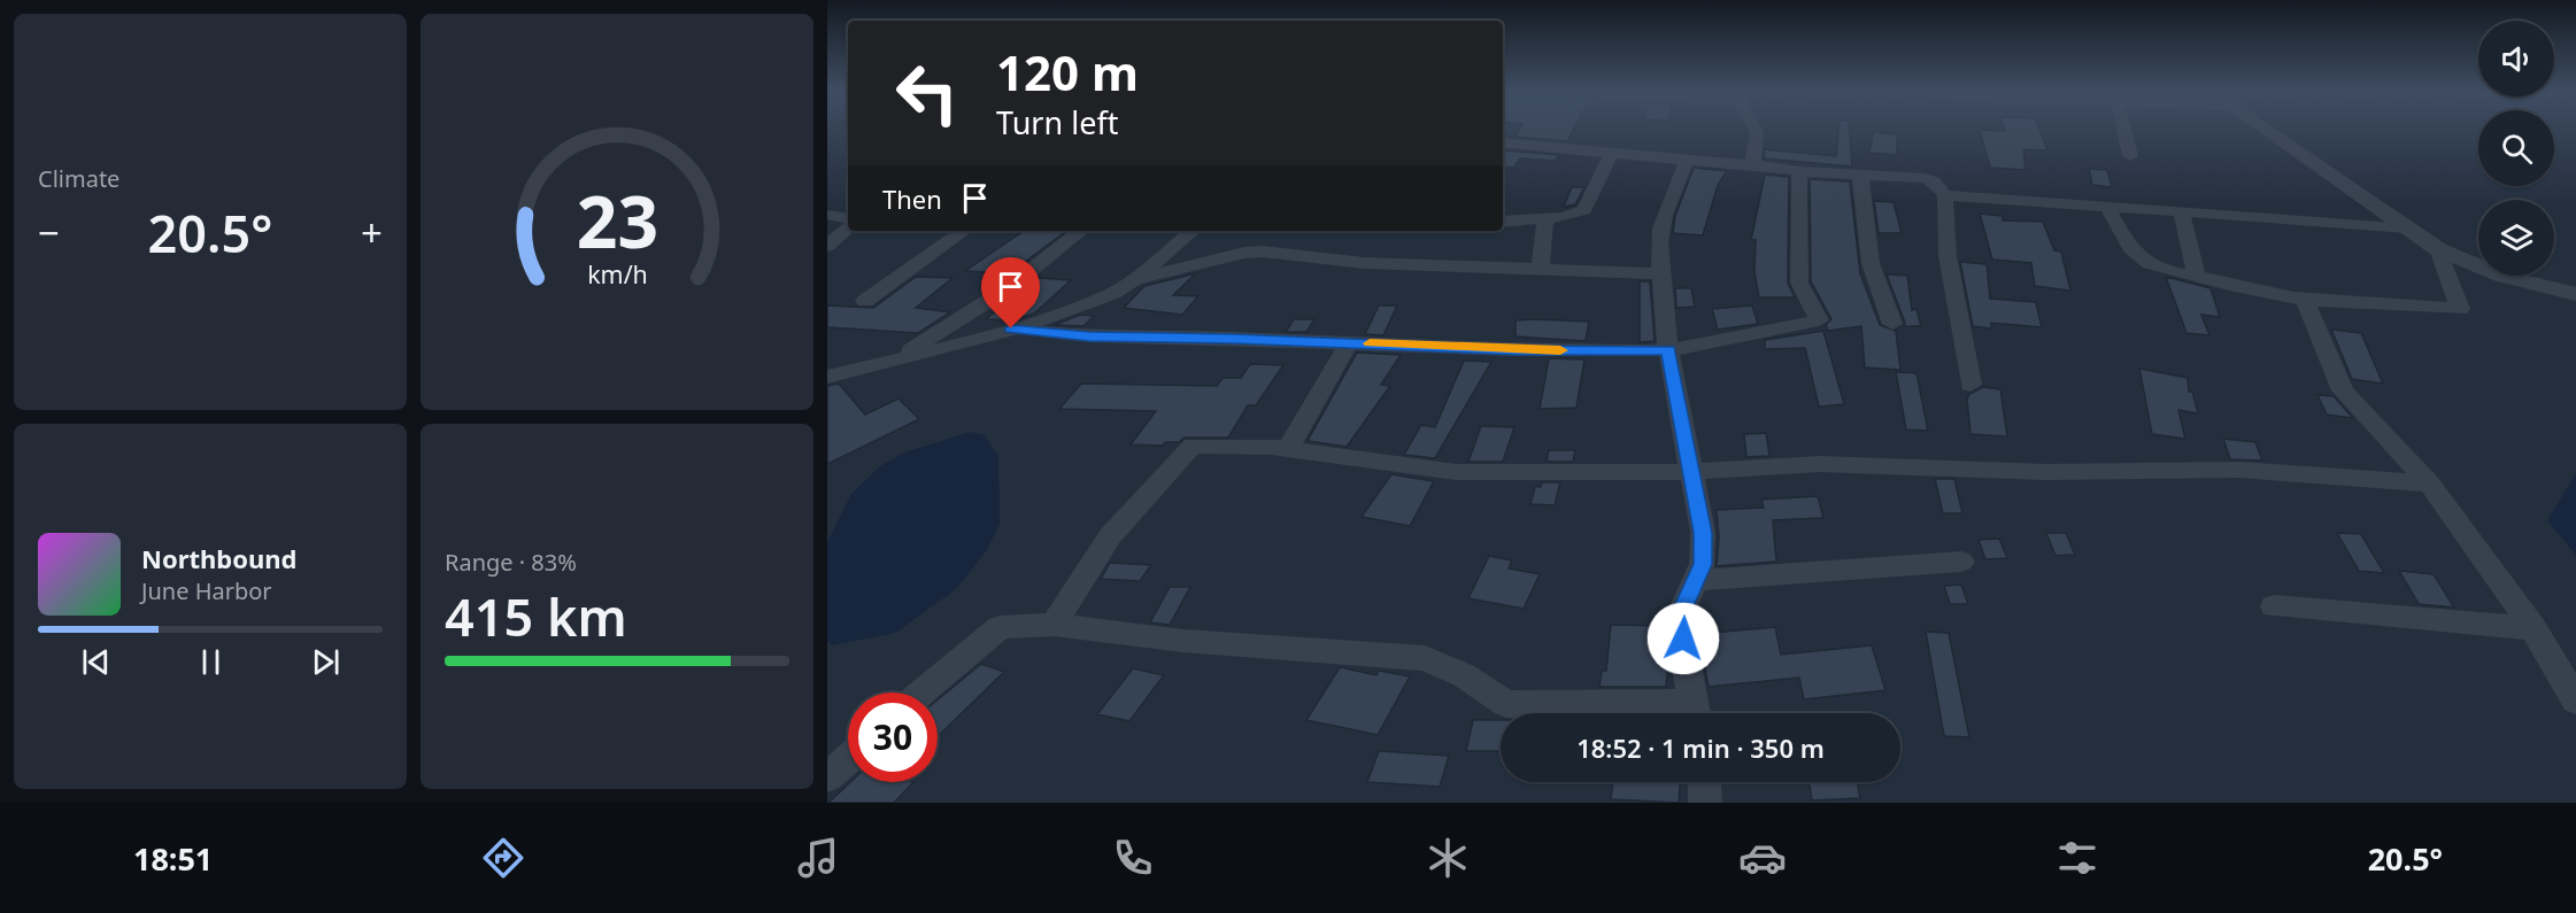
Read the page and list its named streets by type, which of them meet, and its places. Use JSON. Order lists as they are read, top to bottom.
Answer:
{
  "page": {
    "tile": [
      "Climate",
      ["Range · 83%", "415 km"]
    ],
    "turn": ["120 m", "Turn left"],
    "then": "Then",
    "heat": ["−", "20.5°", "+"],
    "song": ["Northbound", "June Harbor"],
    "limit": "30",
    "trip": "18:52 · 1 min · 350 m",
    "tabs": ["18:51", "20.5°"],
    "gauge": ["23", "km/h"]
  }
}
